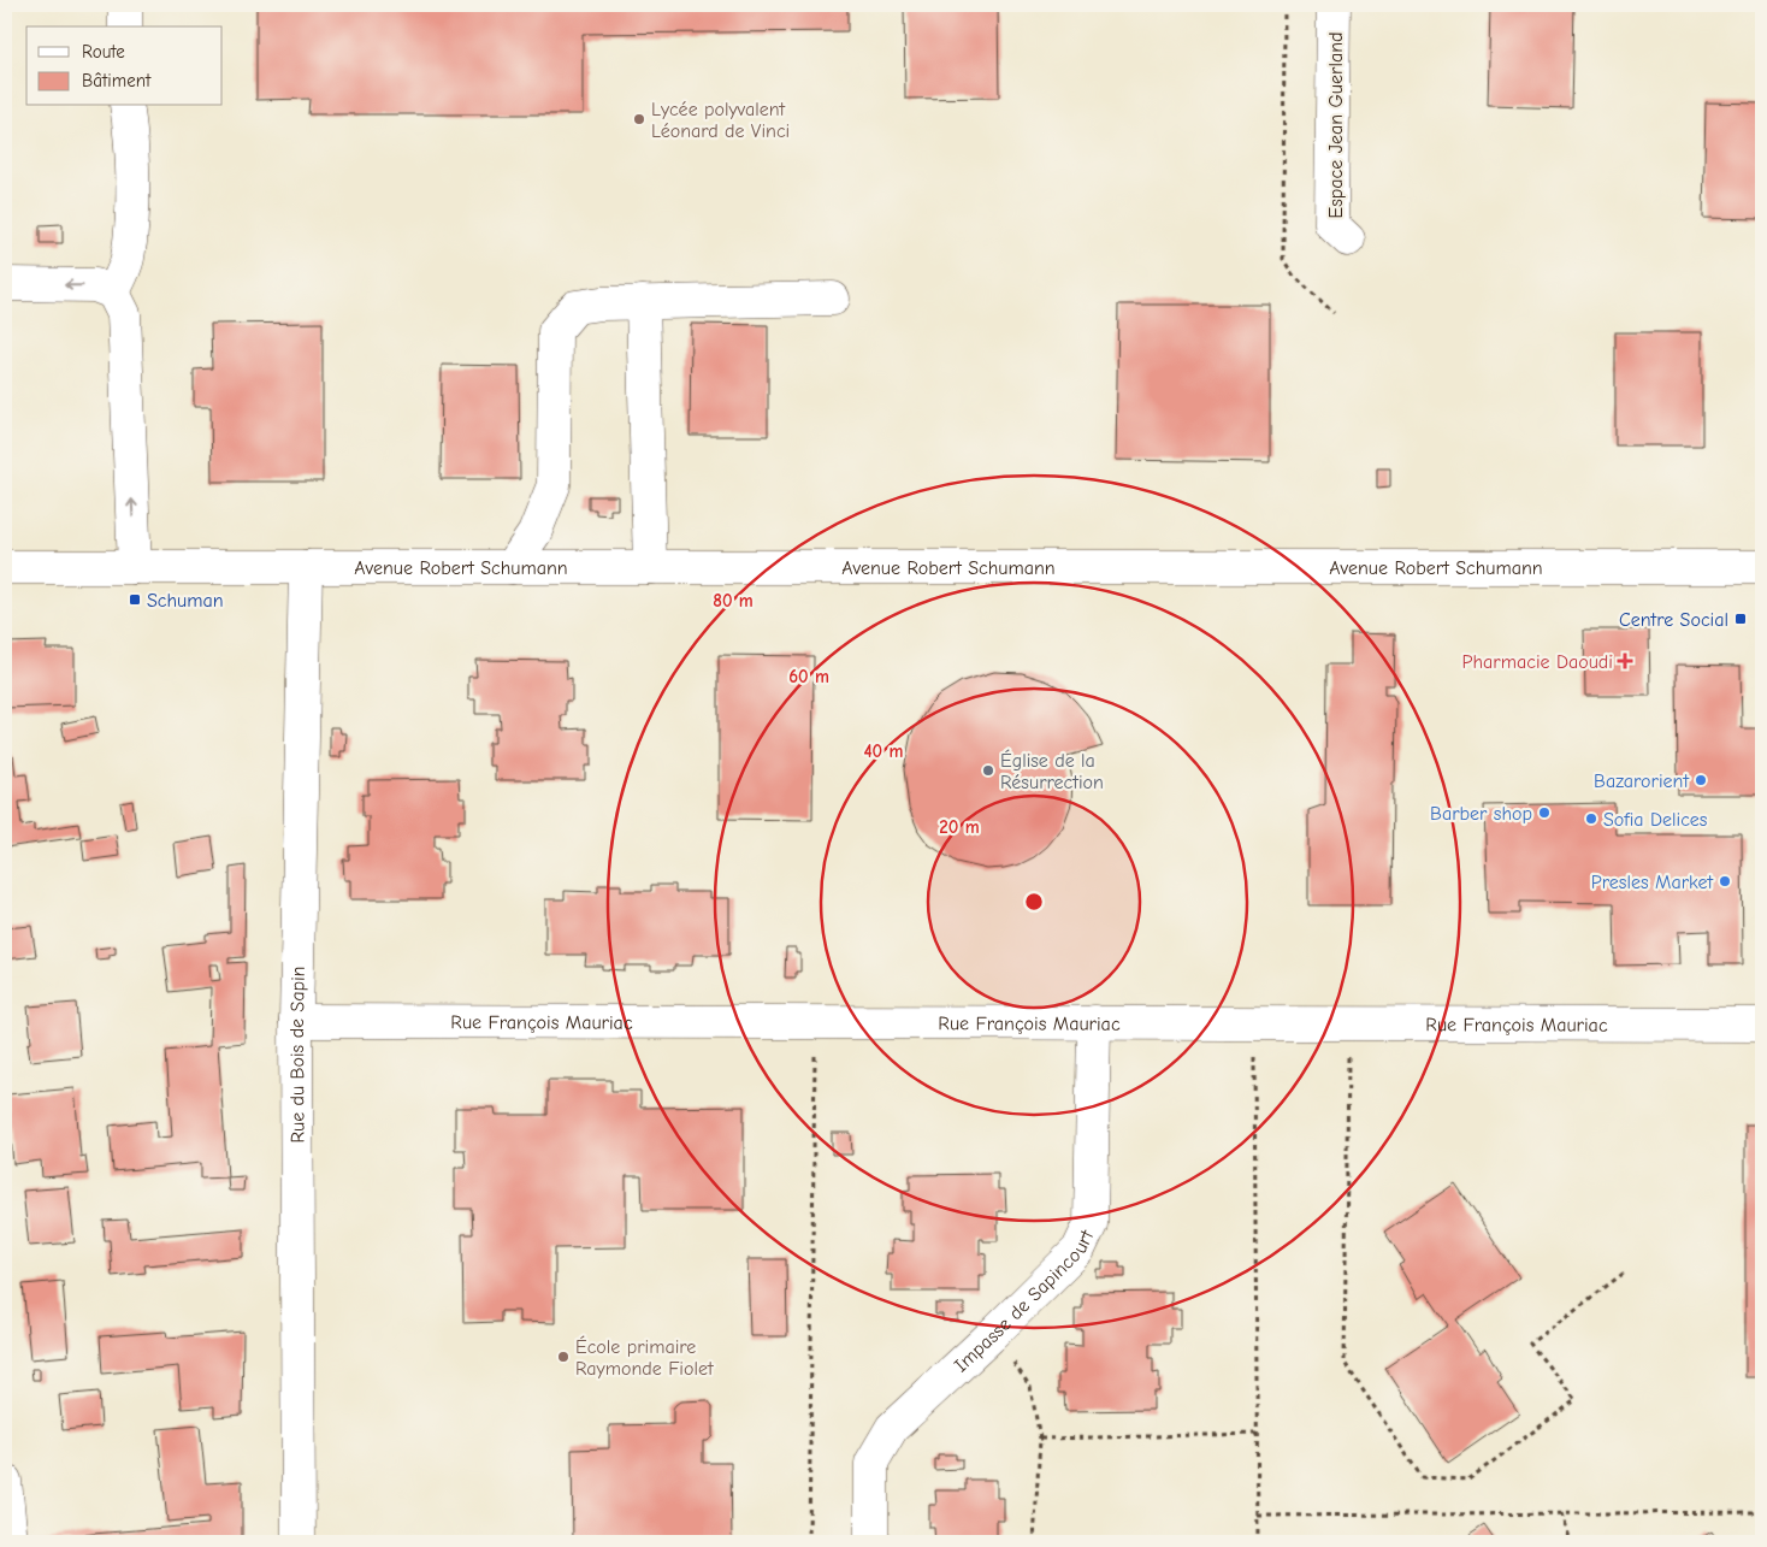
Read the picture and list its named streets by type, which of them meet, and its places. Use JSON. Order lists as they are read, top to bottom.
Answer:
{
  "streets": {
    "street": [
      "Espace Jean Guerland",
      "Avenue Robert Schumann",
      "Rue François Mauriac",
      "Rue du Bois de Sapin",
      "Impasse de Sapincourt"
    ]
  },
  "crossings": [
    ["Avenue Robert Schumann", "Rue du Bois de Sapin"],
    ["Rue François Mauriac", "Rue du Bois de Sapin"],
    ["Rue François Mauriac", "Impasse de Sapincourt"]
  ],
  "places": {
    "other": [
      "Lycée polyvalent Léonard de Vinci",
      "Église de la Résurrection",
      "Bazarorient",
      "Barber shop",
      "Sofia Delices",
      "Presles Market",
      "École primaire Raymonde Fiolet"
    ],
    "transit": ["Schuman", "Centre Social"],
    "health": ["Pharmacie Daoudi"]
  },
  "legend": ["Route", "Bâtiment"],
  "rings": [
    "80 m",
    "60 m",
    "40 m",
    "20 m"
  ]
}
